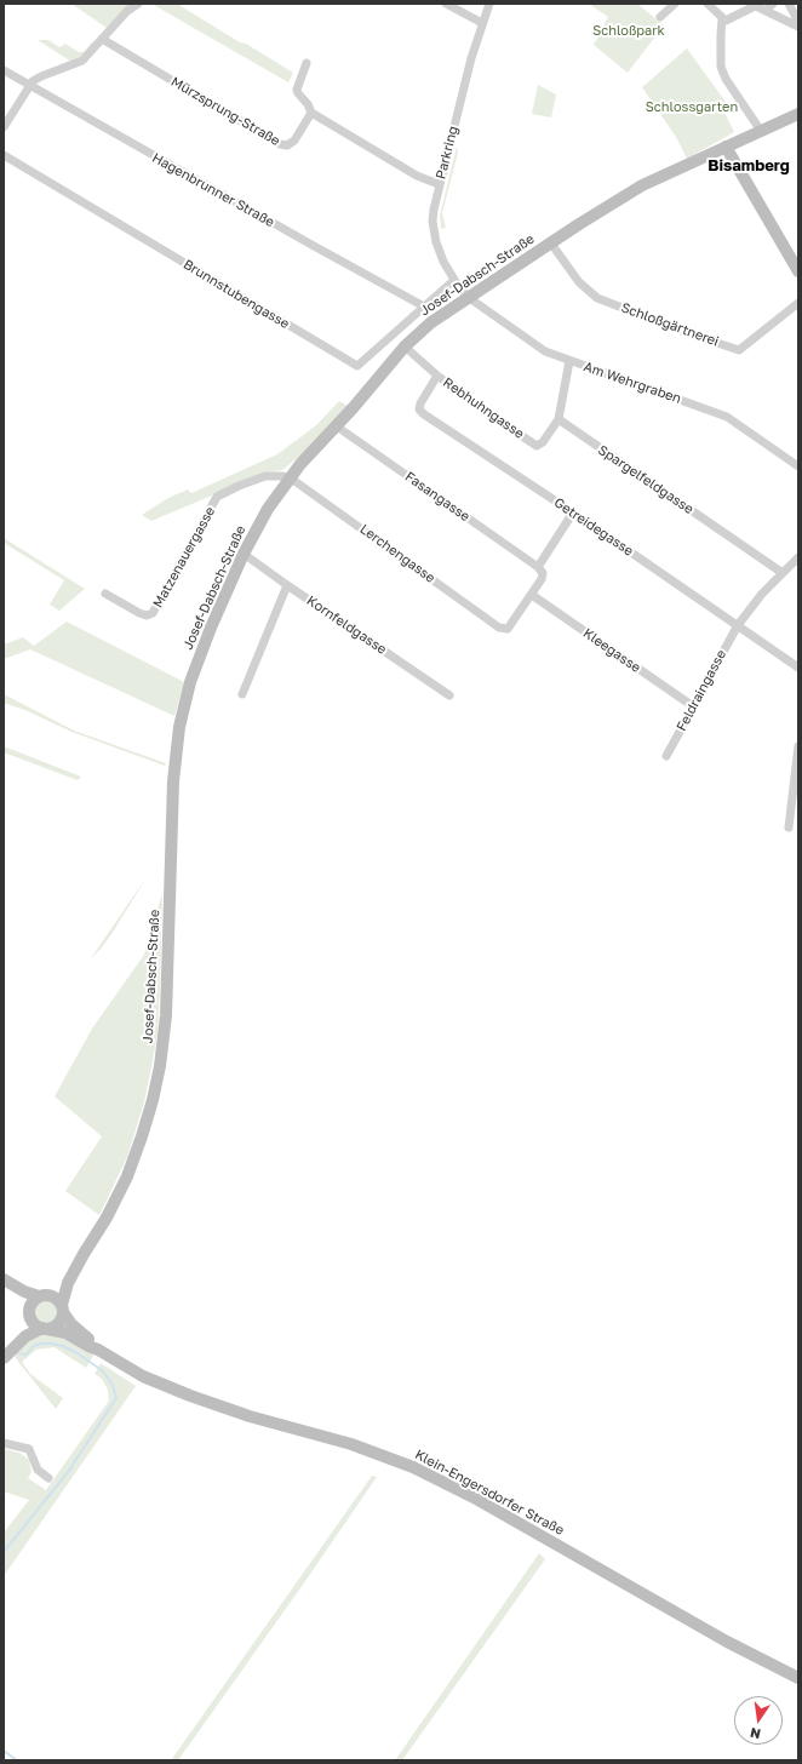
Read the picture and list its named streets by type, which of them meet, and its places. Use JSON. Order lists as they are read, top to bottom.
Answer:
{
  "streets": {
    "main road": ["Josef-Dabsch-Straße", "Klein-Engersdorfer Straße"],
    "street": [
      "Mürzsprung-Straße",
      "Parkring",
      "Hagenbrunner Straße",
      "Brunnstubengasse",
      "Schloßgärtnerei",
      "Am Wehrgraben",
      "Rebhuhngasse",
      "Spargelfeldgasse",
      "Fasangasse",
      "Getreidegasse",
      "Lerchengasse",
      "Matzenauergasse",
      "Kornfeldgasse",
      "Kleegasse",
      "Feldraingasse"
    ]
  },
  "crossings": [
    ["Parkring", "Josef-Dabsch-Straße"],
    ["Parkring", "Brunnstubengasse"],
    ["Parkring", "Am Wehrgraben"],
    ["Hagenbrunner Straße", "Brunnstubengasse"],
    ["Josef-Dabsch-Straße", "Schloßgärtnerei"],
    ["Josef-Dabsch-Straße", "Am Wehrgraben"],
    ["Josef-Dabsch-Straße", "Rebhuhngasse"],
    ["Josef-Dabsch-Straße", "Fasangasse"],
    ["Josef-Dabsch-Straße", "Lerchengasse"],
    ["Josef-Dabsch-Straße", "Matzenauergasse"],
    ["Josef-Dabsch-Straße", "Kornfeldgasse"],
    ["Josef-Dabsch-Straße", "Klein-Engersdorfer Straße"],
    ["Rebhuhngasse", "Spargelfeldgasse"],
    ["Rebhuhngasse", "Getreidegasse"],
    ["Getreidegasse", "Feldraingasse"],
    ["Lerchengasse", "Matzenauergasse"],
    ["Lerchengasse", "Kleegasse"],
    ["Kleegasse", "Feldraingasse"]
  ],
  "districts": ["Bisamberg"],
  "parks": ["Schloßpark", "Schlossgarten"],
  "north": "bottom"
}
